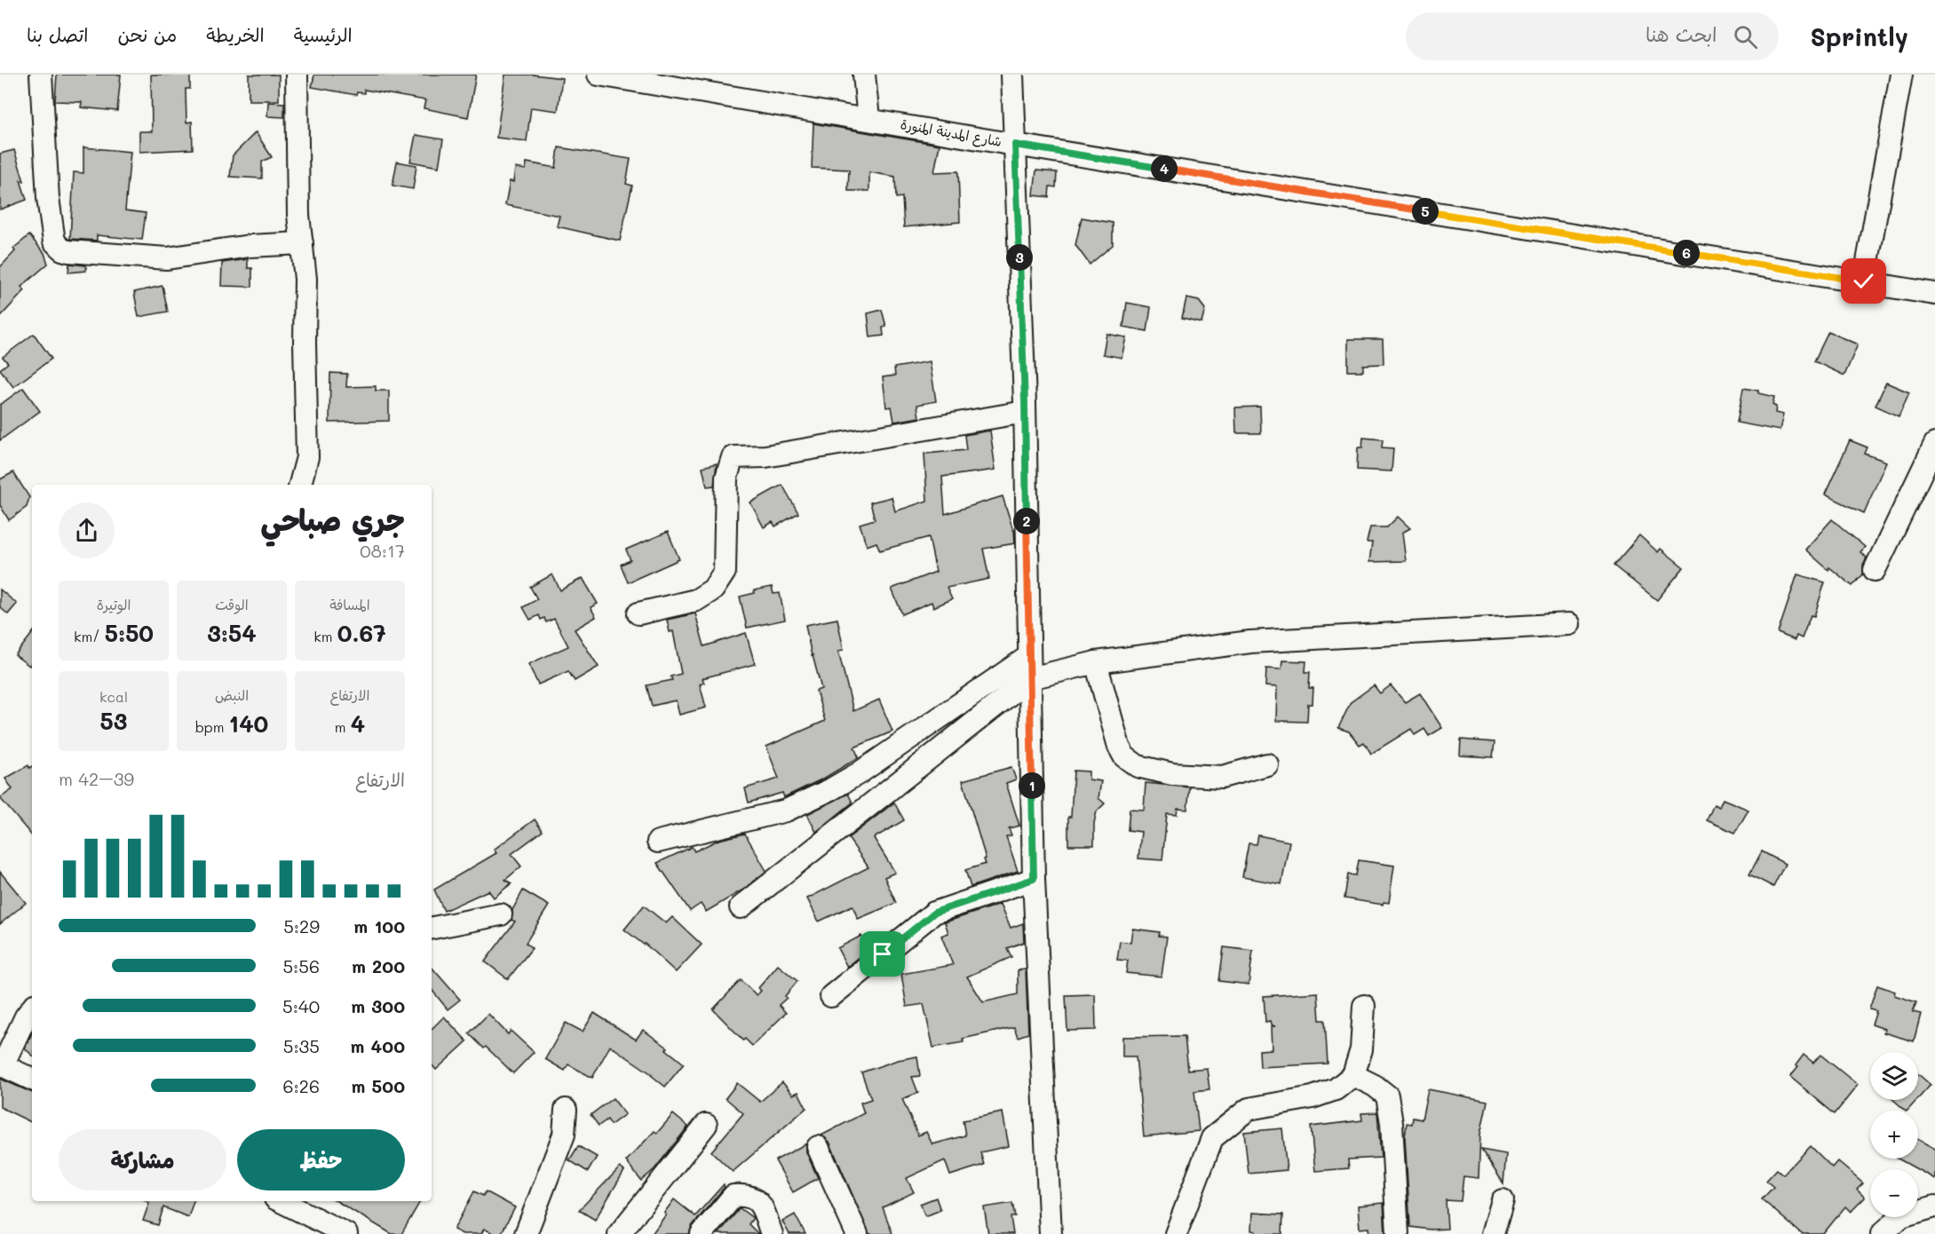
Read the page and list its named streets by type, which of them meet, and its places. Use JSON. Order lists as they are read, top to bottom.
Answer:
{
  "streets": {
    "street": ["شارع المدينة المنورة"]
  },
  "page": {
    "header": "Sprintly",
    "search": "ابحث هنا",
    "nav": [
      "الرئيسية",
      "الخريطة",
      "من نحن",
      "اتصل بنا"
    ],
    "pins": [
      "4",
      "5",
      "6",
      "3",
      "2",
      "1"
    ],
    "heading": ["جري صباحي", "08:17"],
    "stats": [
      ["المسافة", "0.67 km"],
      ["الوقت", "3:54"],
      ["الوتيرة", "5:50 /km"],
      ["الارتفاع", "4 m"],
      ["النبض", "140 bpm"],
      ["kcal", "53"]
    ],
    "chart": ["الارتفاع", "39–42 m"],
    "list": [
      {
        "name": "100 m",
        "note": "5:29"
      },
      {
        "name": "200 m",
        "note": "5:56"
      },
      {
        "name": "300 m",
        "note": "5:40"
      },
      {
        "name": "400 m",
        "note": "5:35"
      },
      {
        "name": "500 m",
        "note": "6:26"
      }
    ],
    "map_buttons": ["+", "−"],
    "buttons": ["حفظ", "مشاركة"]
  }
}
